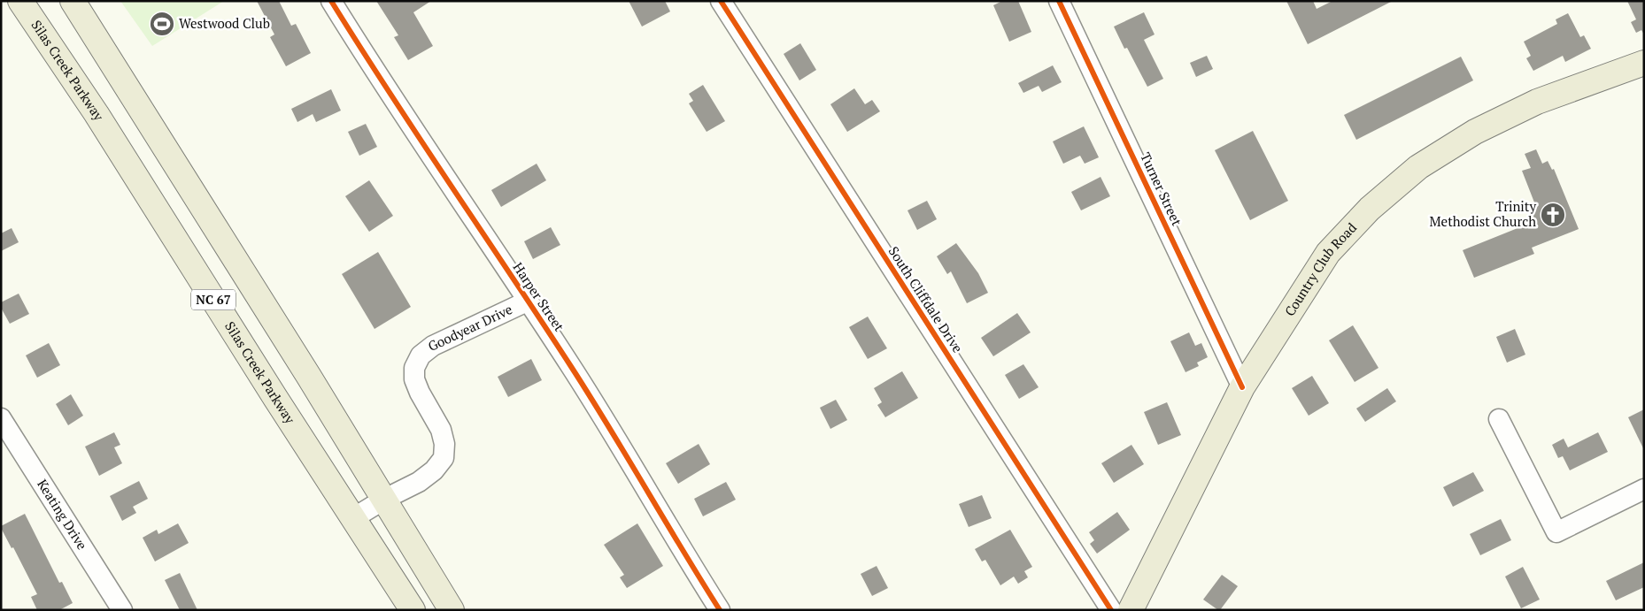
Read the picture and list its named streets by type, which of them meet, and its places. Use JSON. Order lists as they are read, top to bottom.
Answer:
{
  "streets": {
    "main road": ["Silas Creek Parkway", "Country Club Road", "NC 67"],
    "street": [
      "Turner Street",
      "Harper Street",
      "South Cliffdale Drive",
      "Goodyear Drive",
      "Keating Drive"
    ]
  },
  "crossings": [
    ["Silas Creek Parkway", "Goodyear Drive"],
    ["Turner Street", "Country Club Road"],
    ["Harper Street", "Goodyear Drive"],
    ["NC 67", "Goodyear Drive"]
  ],
  "places": {
    "sports": ["Westwood Club"],
    "church": ["Trinity Methodist Church"]
  }
}
